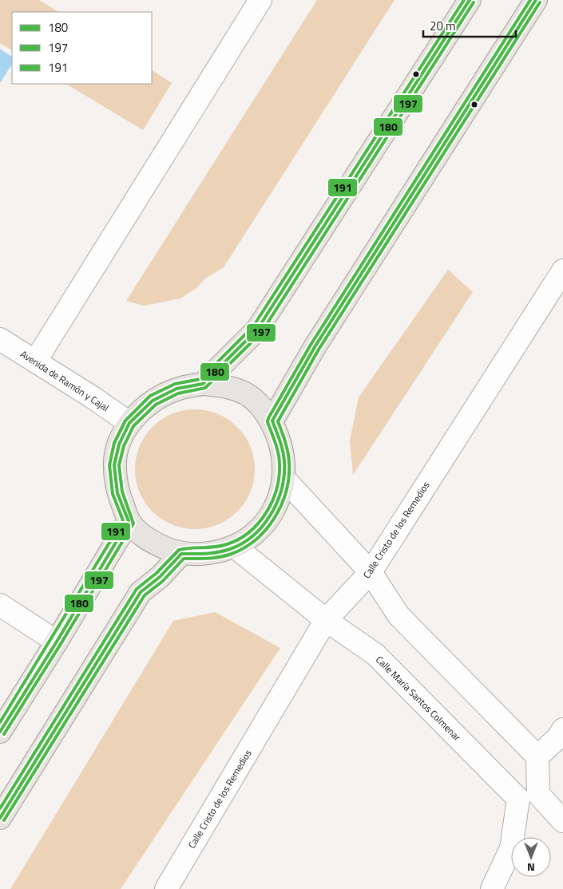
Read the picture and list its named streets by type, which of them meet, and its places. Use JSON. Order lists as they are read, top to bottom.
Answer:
{
  "streets": {
    "street": ["Avenida de Ramón y Cajal", "Calle Cristo de los Remedios", "Calle María Santos Colmenar"]
  },
  "crossings": [
    ["Calle Cristo de los Remedios", "Calle María Santos Colmenar"]
  ],
  "lines": ["transit line 180", "transit line 191", "transit line 197"],
  "legend": ["180", "197", "191"],
  "scale_bar": "20 m",
  "north": "bottom"
}
